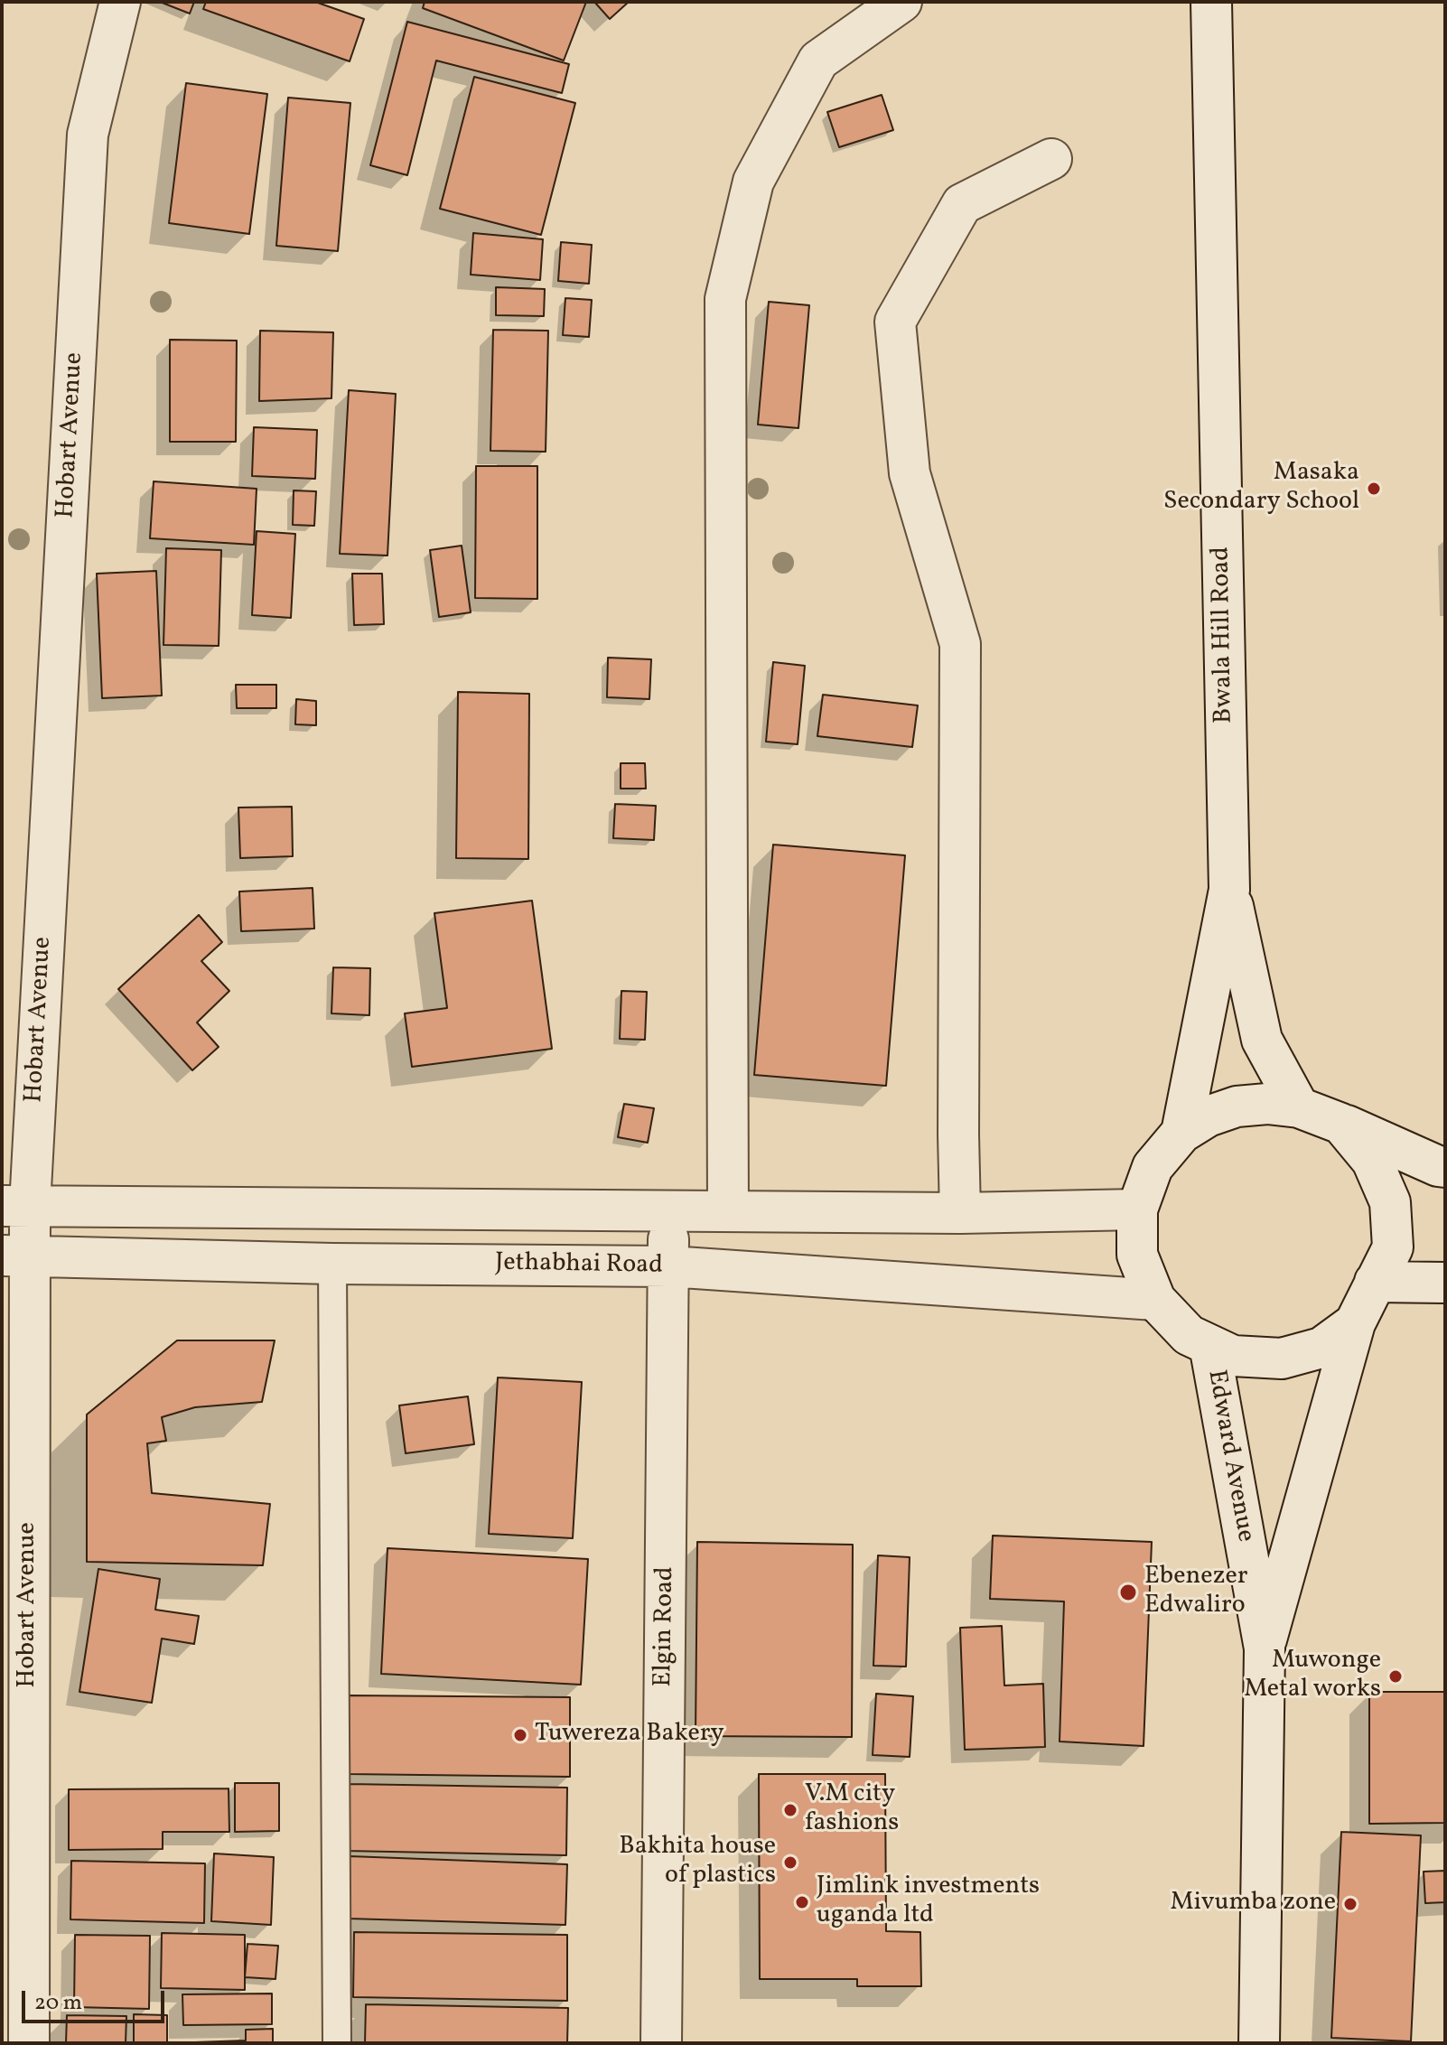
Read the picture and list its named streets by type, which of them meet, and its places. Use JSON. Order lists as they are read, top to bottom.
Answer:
{
  "streets": {
    "street": [
      "Hobart Avenue",
      "Bwala Hill Road",
      "Jethabhai Road",
      "Edward Avenue",
      "Elgin Road"
    ]
  },
  "crossings": [
    ["Hobart Avenue", "Jethabhai Road"],
    ["Bwala Hill Road", "Jethabhai Road"],
    ["Bwala Hill Road", "Edward Avenue"],
    ["Jethabhai Road", "Edward Avenue"],
    ["Jethabhai Road", "Elgin Road"]
  ],
  "places": [
    "Masaka Secondary School",
    "Ebenezer Edwaliro",
    "Muwonge Metal works",
    "Tuwereza Bakery",
    "V.M city fashions",
    "Bakhita house of plastics",
    "Jimlink investments uganda ltd",
    "Mivumba zone"
  ],
  "scale_bar": "20 m"
}
